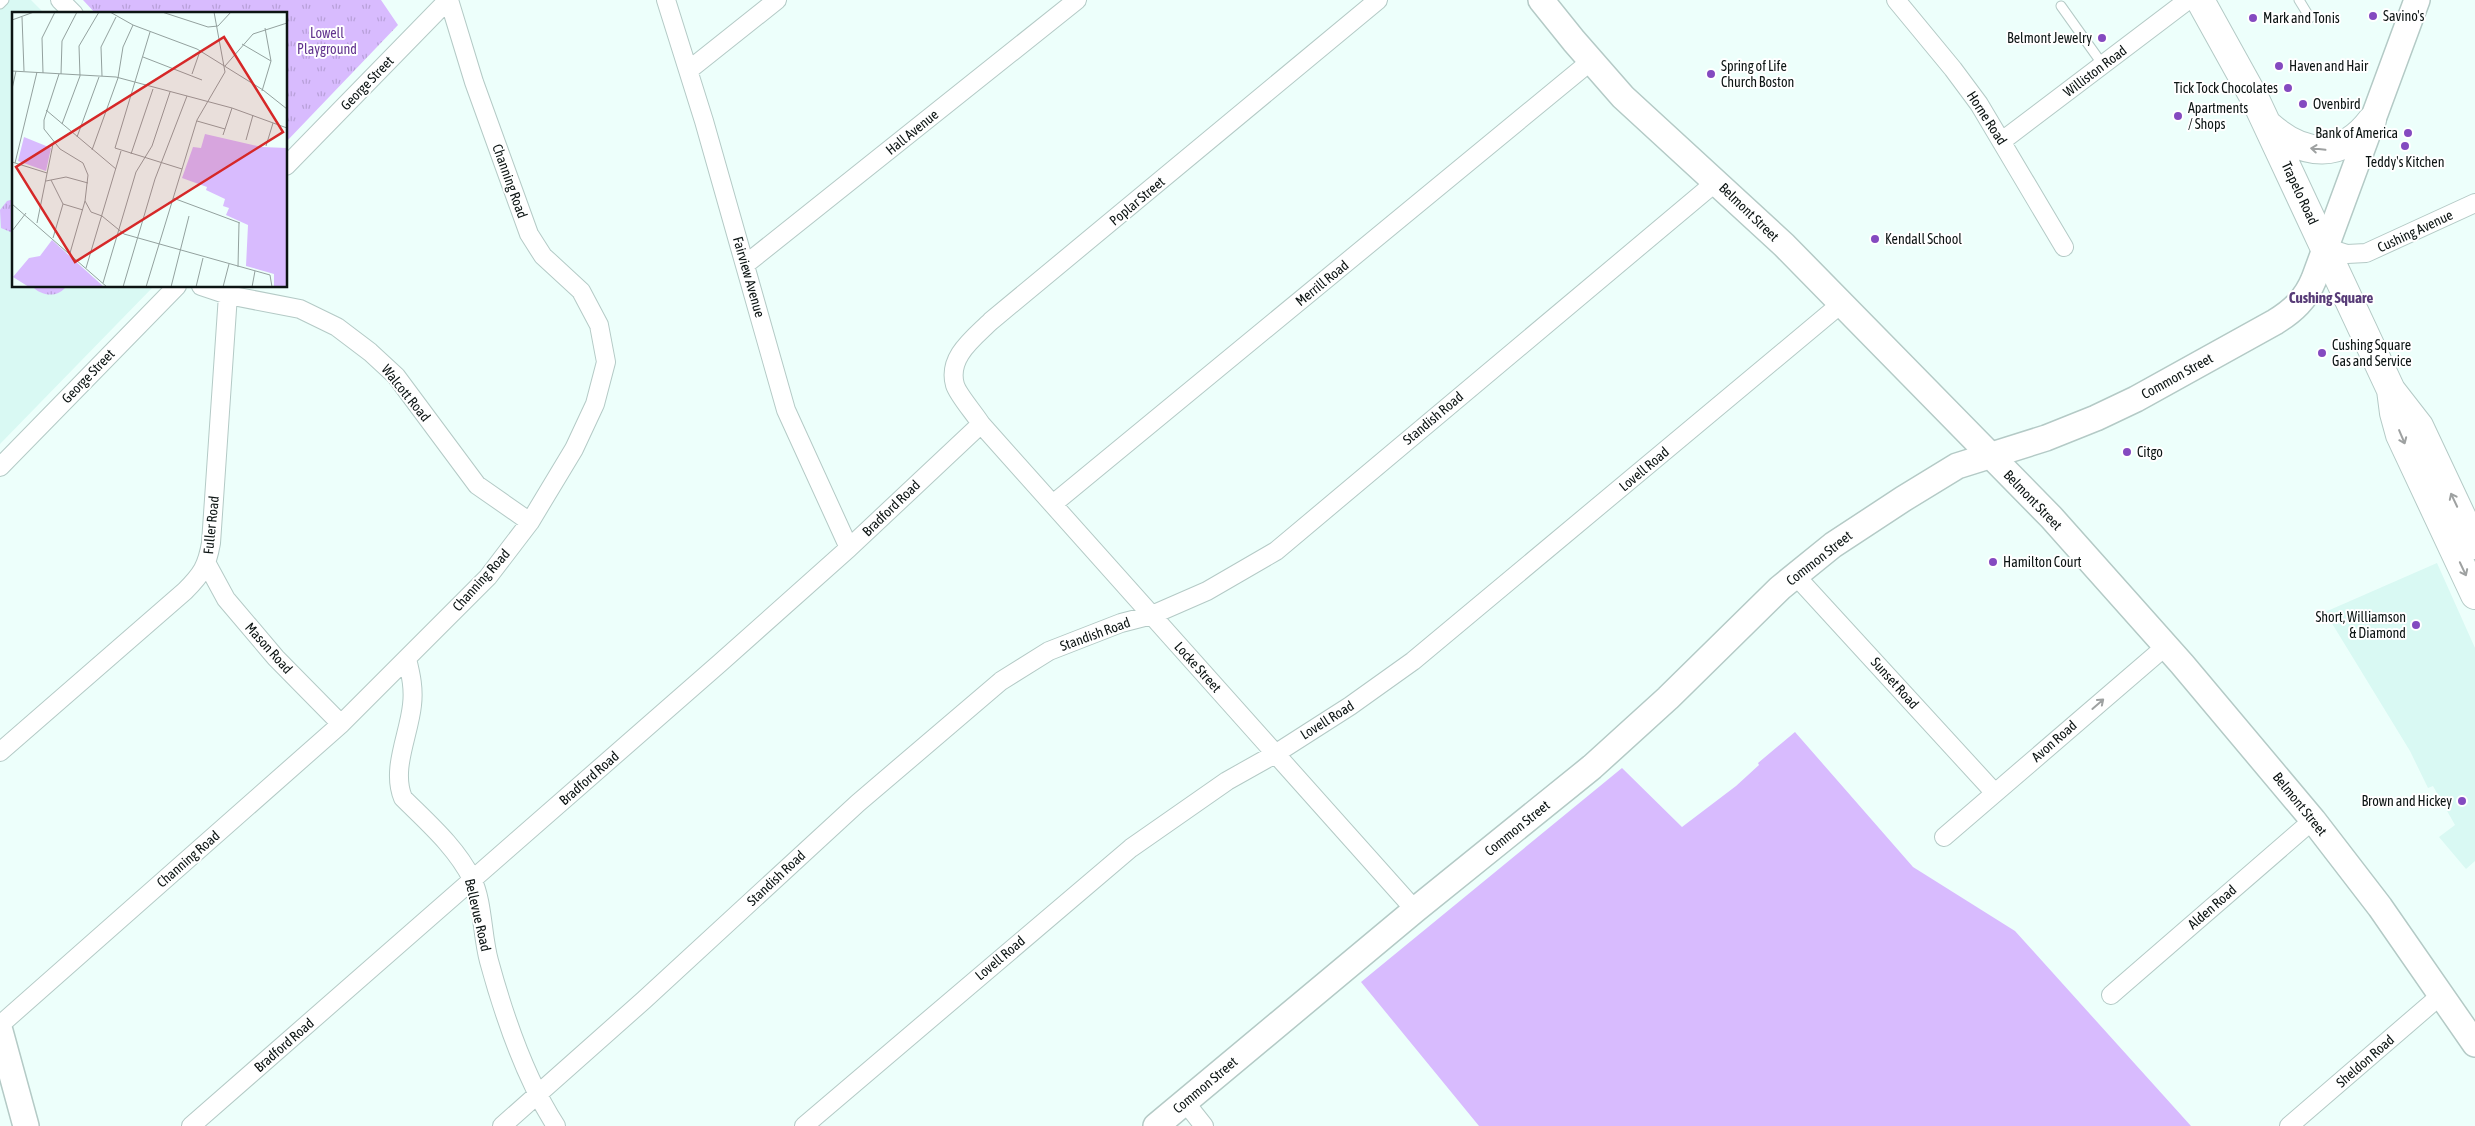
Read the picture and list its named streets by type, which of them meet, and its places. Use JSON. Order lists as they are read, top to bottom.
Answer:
{
  "streets": {
    "main road": ["Trapelo Road", "Belmont Street", "Common Street"],
    "street": [
      "Williston Road",
      "George Street",
      "Horne Road",
      "Hall Avenue",
      "Channing Road",
      "Poplar Street",
      "Cushing Avenue",
      "Fairview Avenue",
      "Merrill Road",
      "Walcott Road",
      "Standish Road",
      "Lovell Road",
      "Bradford Road",
      "Fuller Road",
      "Mason Road",
      "Locke Street",
      "Sunset Road",
      "Avon Road",
      "Alden Road",
      "Bellevue Road",
      "Sheldon Road"
    ]
  },
  "crossings": [
    ["Williston Road", "Horne Road"],
    ["Williston Road", "Trapelo Road"],
    ["George Street", "Channing Road"],
    ["Hall Avenue", "Fairview Avenue"],
    ["Channing Road", "Walcott Road"],
    ["Channing Road", "Mason Road"],
    ["Channing Road", "Bellevue Road"],
    ["Trapelo Road", "Cushing Avenue"],
    ["Trapelo Road", "Common Street"],
    ["Poplar Street", "Bradford Road"],
    ["Poplar Street", "Locke Street"],
    ["Belmont Street", "Merrill Road"],
    ["Belmont Street", "Common Street"],
    ["Belmont Street", "Standish Road"],
    ["Belmont Street", "Lovell Road"],
    ["Belmont Street", "Avon Road"],
    ["Belmont Street", "Alden Road"],
    ["Belmont Street", "Sheldon Road"],
    ["Cushing Avenue", "Common Street"],
    ["Fairview Avenue", "Bradford Road"],
    ["Merrill Road", "Locke Street"],
    ["Common Street", "Locke Street"],
    ["Common Street", "Sunset Road"],
    ["Walcott Road", "Fuller Road"],
    ["Standish Road", "Locke Street"],
    ["Standish Road", "Bellevue Road"],
    ["Lovell Road", "Locke Street"],
    ["Bradford Road", "Locke Street"],
    ["Bradford Road", "Bellevue Road"],
    ["Fuller Road", "Mason Road"],
    ["Sunset Road", "Avon Road"]
  ],
  "one_way": ["Avon Road"],
  "districts": ["Cushing Square"],
  "parks": ["Lowell Playground"],
  "places": [
    "Savino's",
    "Mark and Tonis",
    "Belmont Jewelry",
    "Haven and Hair",
    "Spring of Life Church Boston",
    "Tick Tock Chocolates",
    "Ovenbird",
    "Apartments / Shops",
    "Bank of America",
    "Teddy's Kitchen",
    "Kendall School",
    "Cushing Square Gas and Service",
    "Citgo",
    "Hamilton Court",
    "Short, Williamson & Diamond",
    "Brown and Hickey"
  ]
}
